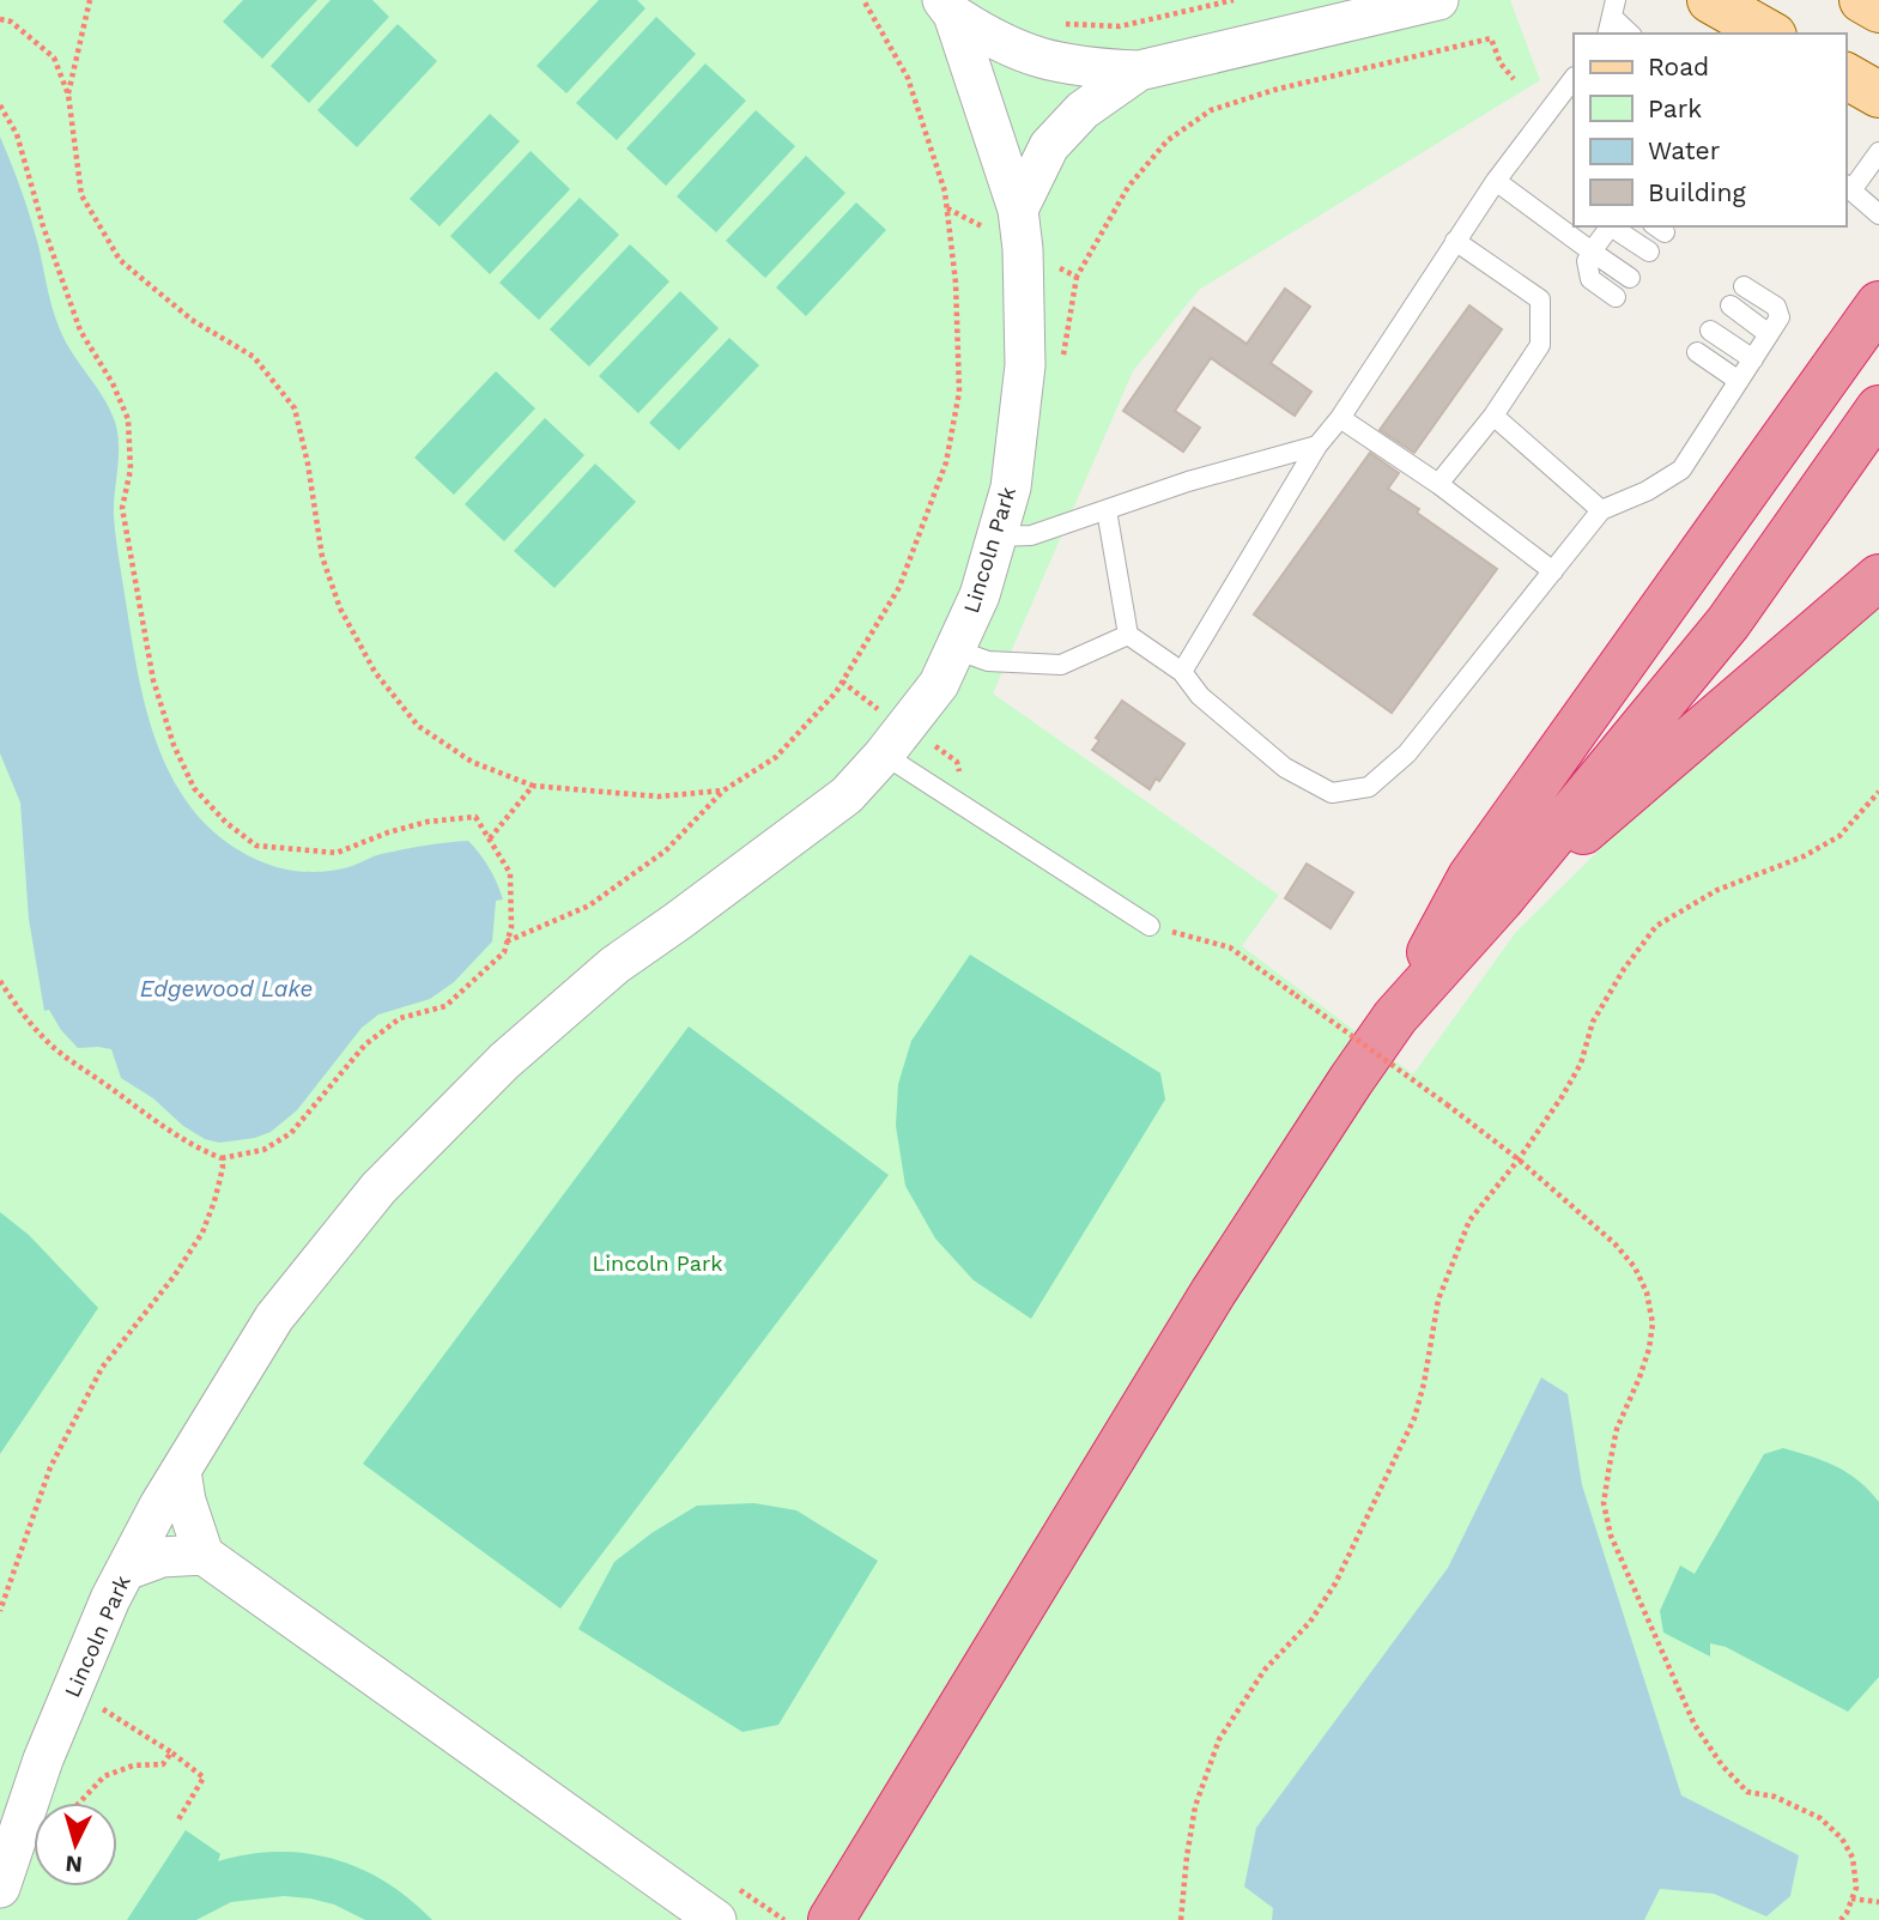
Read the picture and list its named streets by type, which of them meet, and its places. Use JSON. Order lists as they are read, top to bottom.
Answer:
{
  "streets": {
    "street": ["Lincoln Park"]
  },
  "water": ["Edgewood Lake"],
  "parks": ["Lincoln Park"],
  "legend": [
    "Road",
    "Park",
    "Water",
    "Building"
  ],
  "north": "bottom"
}
